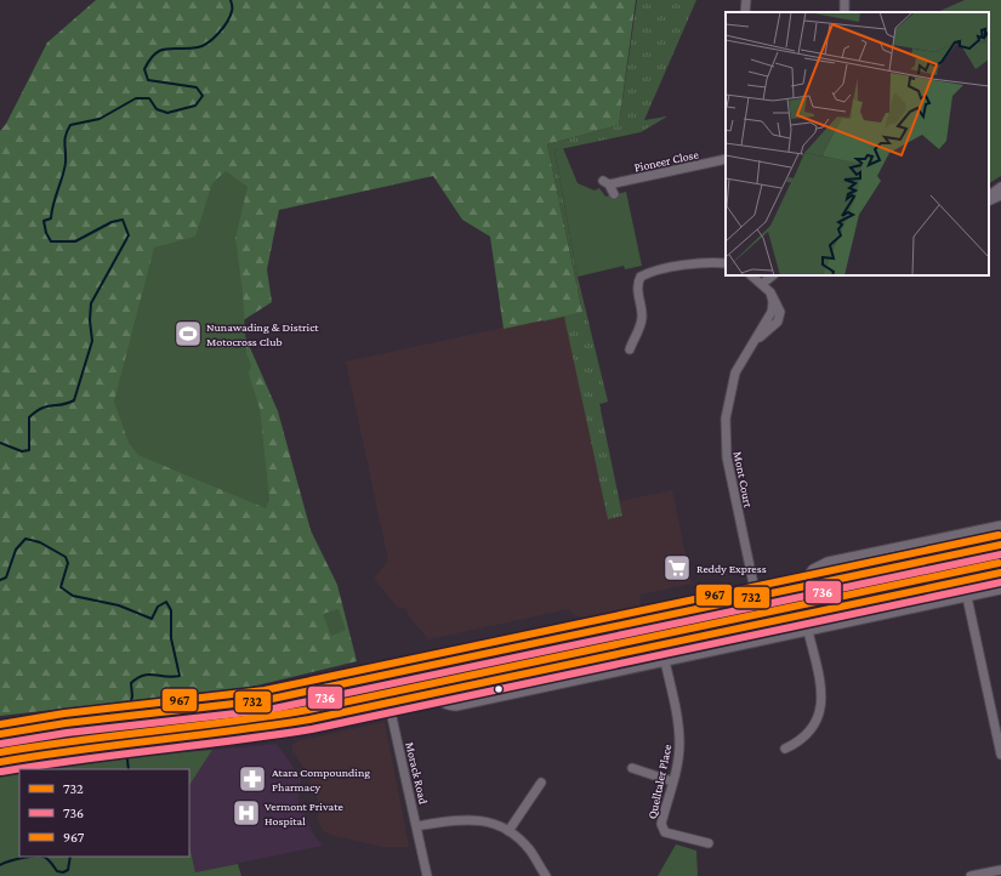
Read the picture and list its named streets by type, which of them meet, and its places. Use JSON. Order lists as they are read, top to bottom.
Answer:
{
  "streets": {
    "street": [
      "Pioneer Close",
      "Mont Court",
      "Morack Road",
      "Quelltaler Place"
    ]
  },
  "places": {
    "sports": ["Nunawading & District Motocross Club"],
    "supermarket": ["Reddy Express"],
    "pharmacy": ["Atara Compounding Pharmacy"],
    "hospital": ["Vermont Private Hospital"]
  },
  "lines": ["transit line 967", "transit line 732", "transit line 736"],
  "legend": ["732", "736", "967"]
}
